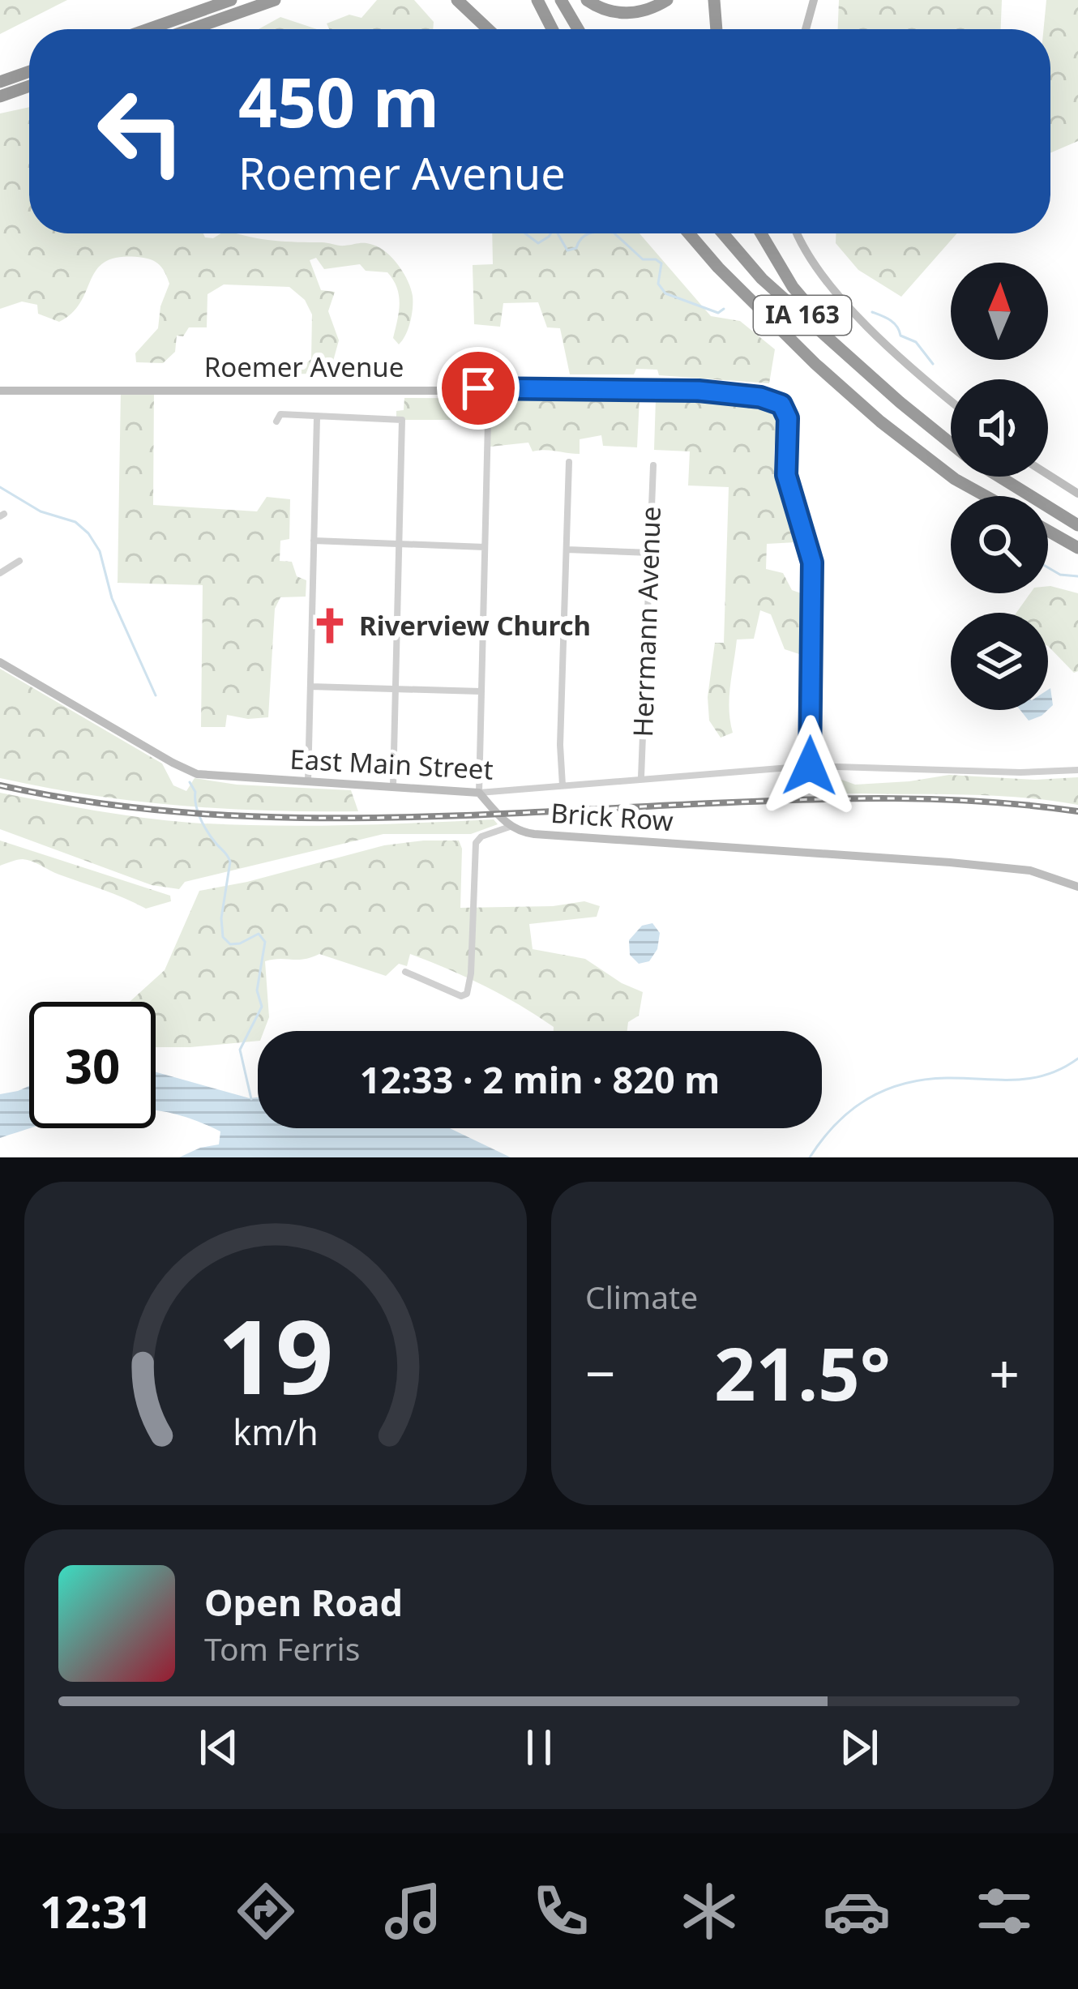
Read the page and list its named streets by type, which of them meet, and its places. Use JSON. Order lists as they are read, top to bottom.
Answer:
{
  "streets": {
    "highway": ["IA 163"],
    "street": [
      "Roemer Avenue",
      "Herrmann Avenue",
      "East Main Street",
      "Brick Row"
    ]
  },
  "crossings": [
    ["Herrmann Avenue", "East Main Street"],
    ["East Main Street", "Brick Row"]
  ],
  "places": {
    "church": ["Riverview Church"]
  },
  "north": "top",
  "page": {
    "turn": ["450 m", "Roemer Avenue"],
    "limit": "30",
    "trip": "12:33 · 2 min · 820 m",
    "tile": "Climate",
    "heat": ["−", "21.5°", "+"],
    "song": ["Open Road", "Tom Ferris"],
    "tabs": "12:31",
    "gauge": ["19", "km/h"]
  }
}
